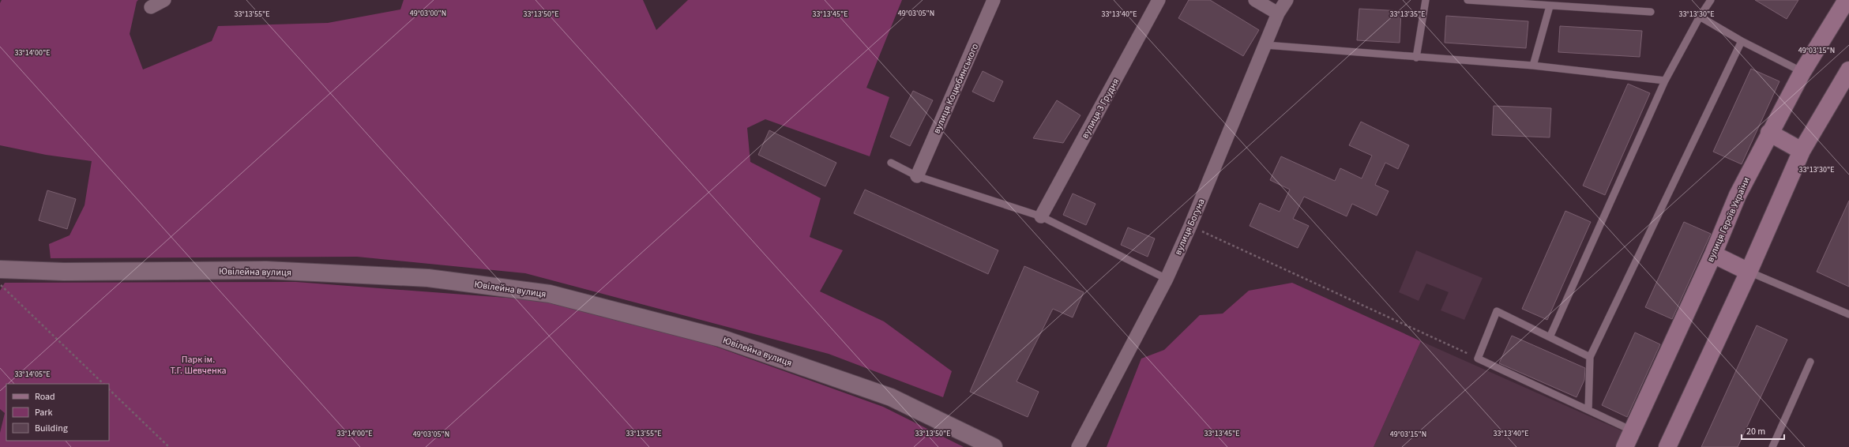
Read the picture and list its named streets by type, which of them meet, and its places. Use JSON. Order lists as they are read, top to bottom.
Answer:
{
  "streets": {
    "main road": ["вулиця Героїв України"],
    "street": [
      "вулиця Коцюбинського",
      "вулиця 3 Грудня",
      "вулиця Богуна",
      "Ювілейна вулиця"
    ]
  },
  "parks": ["Парк ім. Т.Г. Шевченка"],
  "legend": ["Road", "Park", "Building"],
  "scale_bar": "20 m",
  "coordinates": [
    "49°03'00\"N",
    "49°03'05\"N",
    "33°13'55\"E",
    "33°13'50\"E",
    "33°13'45\"E",
    "33°13'40\"E",
    "33°13'35\"E",
    "33°13'30\"E",
    "49°03'15\"N",
    "33°14'00\"E",
    "33°14'05\"E"
  ]
}
